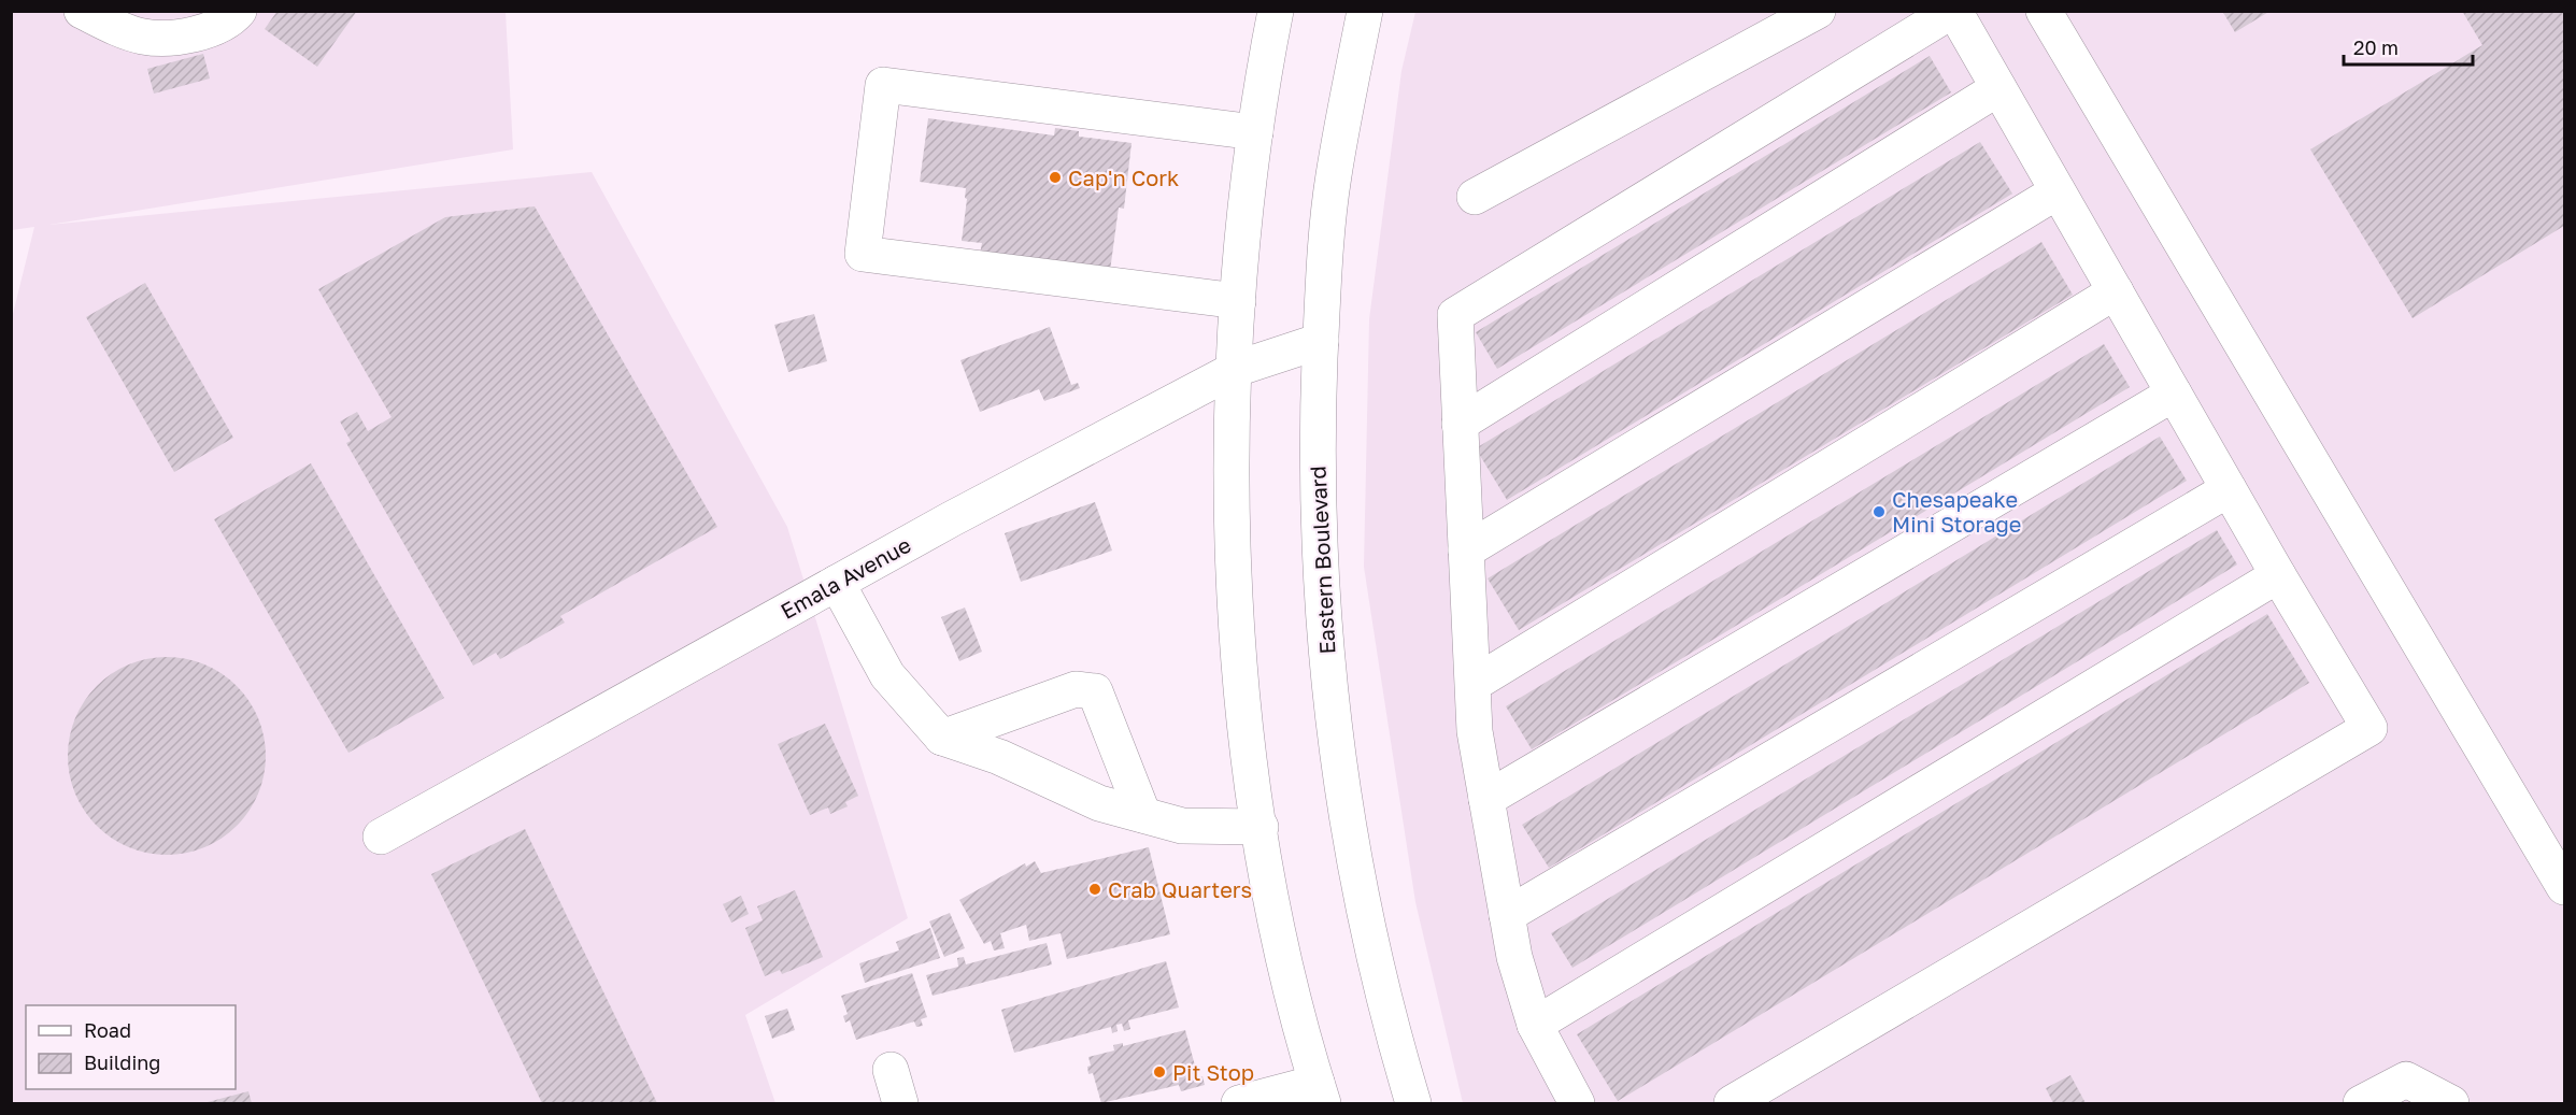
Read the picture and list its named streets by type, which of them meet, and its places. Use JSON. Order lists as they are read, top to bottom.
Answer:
{
  "streets": {
    "main road": ["Eastern Boulevard", "Emala Avenue"]
  },
  "crossings": [
    ["Eastern Boulevard", "Emala Avenue"]
  ],
  "places": [
    "Cap'n Cork",
    "Chesapeake Mini Storage",
    "Crab Quarters",
    "Pit Stop"
  ],
  "legend": ["Road", "Building"],
  "scale_bar": "20 m"
}
